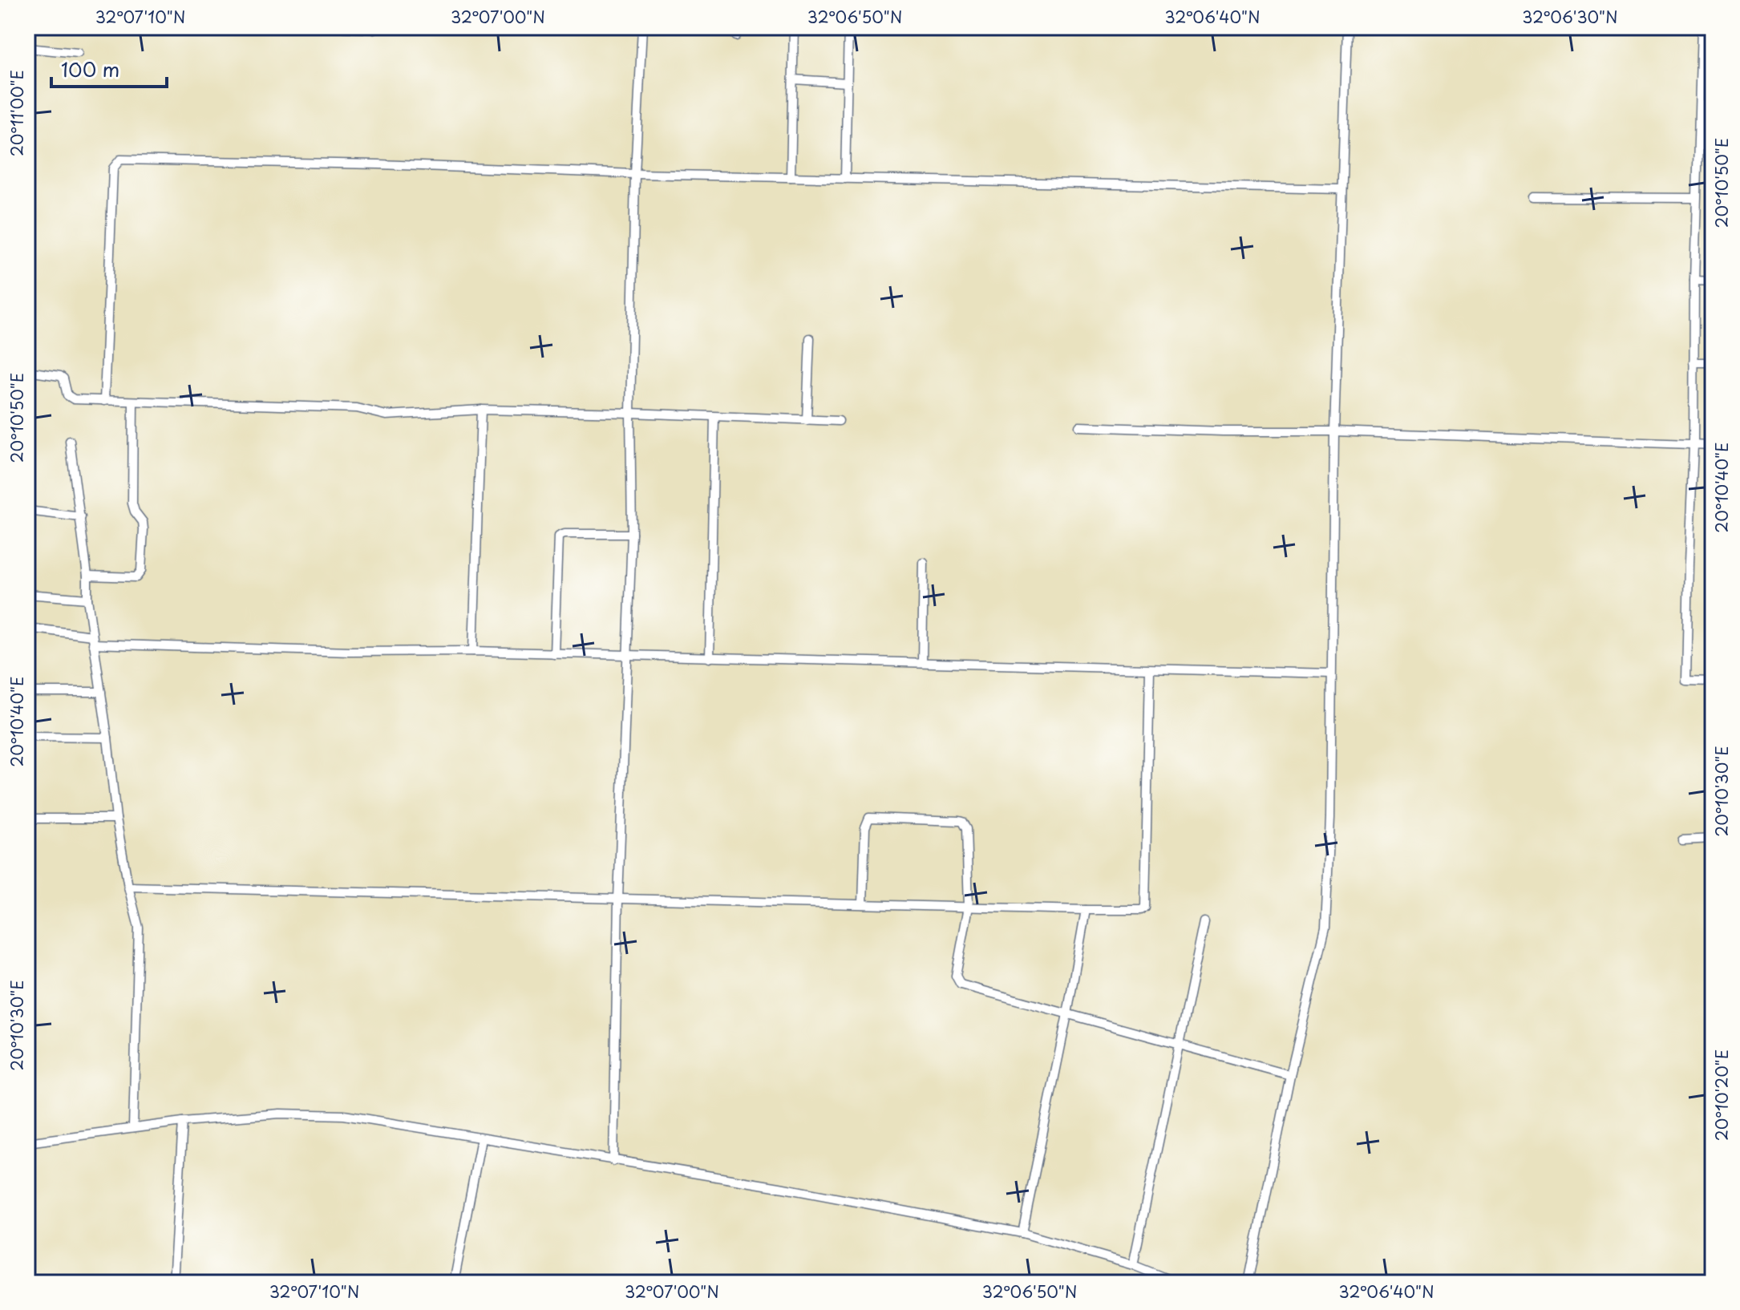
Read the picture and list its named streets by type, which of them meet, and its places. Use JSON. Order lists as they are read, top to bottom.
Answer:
{
  "scale_bar": "100 m",
  "coordinates": [
    "32°07'10\"N",
    "32°07'00\"N",
    "32°06'50\"N",
    "32°06'40\"N",
    "32°06'30\"N",
    "20°11'00\"E",
    "20°10'50\"E",
    "20°10'40\"E",
    "20°10'30\"E",
    "20°10'20\"E"
  ]
}
